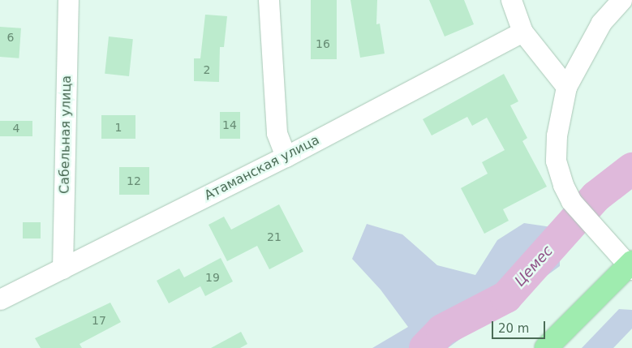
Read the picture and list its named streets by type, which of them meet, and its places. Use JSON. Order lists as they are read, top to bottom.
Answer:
{
  "streets": {
    "street": ["Сабельная улица", "Атаманская улица"]
  },
  "crossings": [
    ["Сабельная улица", "Атаманская улица"]
  ],
  "water": ["Цемес"],
  "house_numbers": [
    "6",
    "16",
    "2",
    "14",
    "1",
    "4",
    "12",
    "21",
    "19",
    "17"
  ],
  "scale_bar": "20 m"
}
